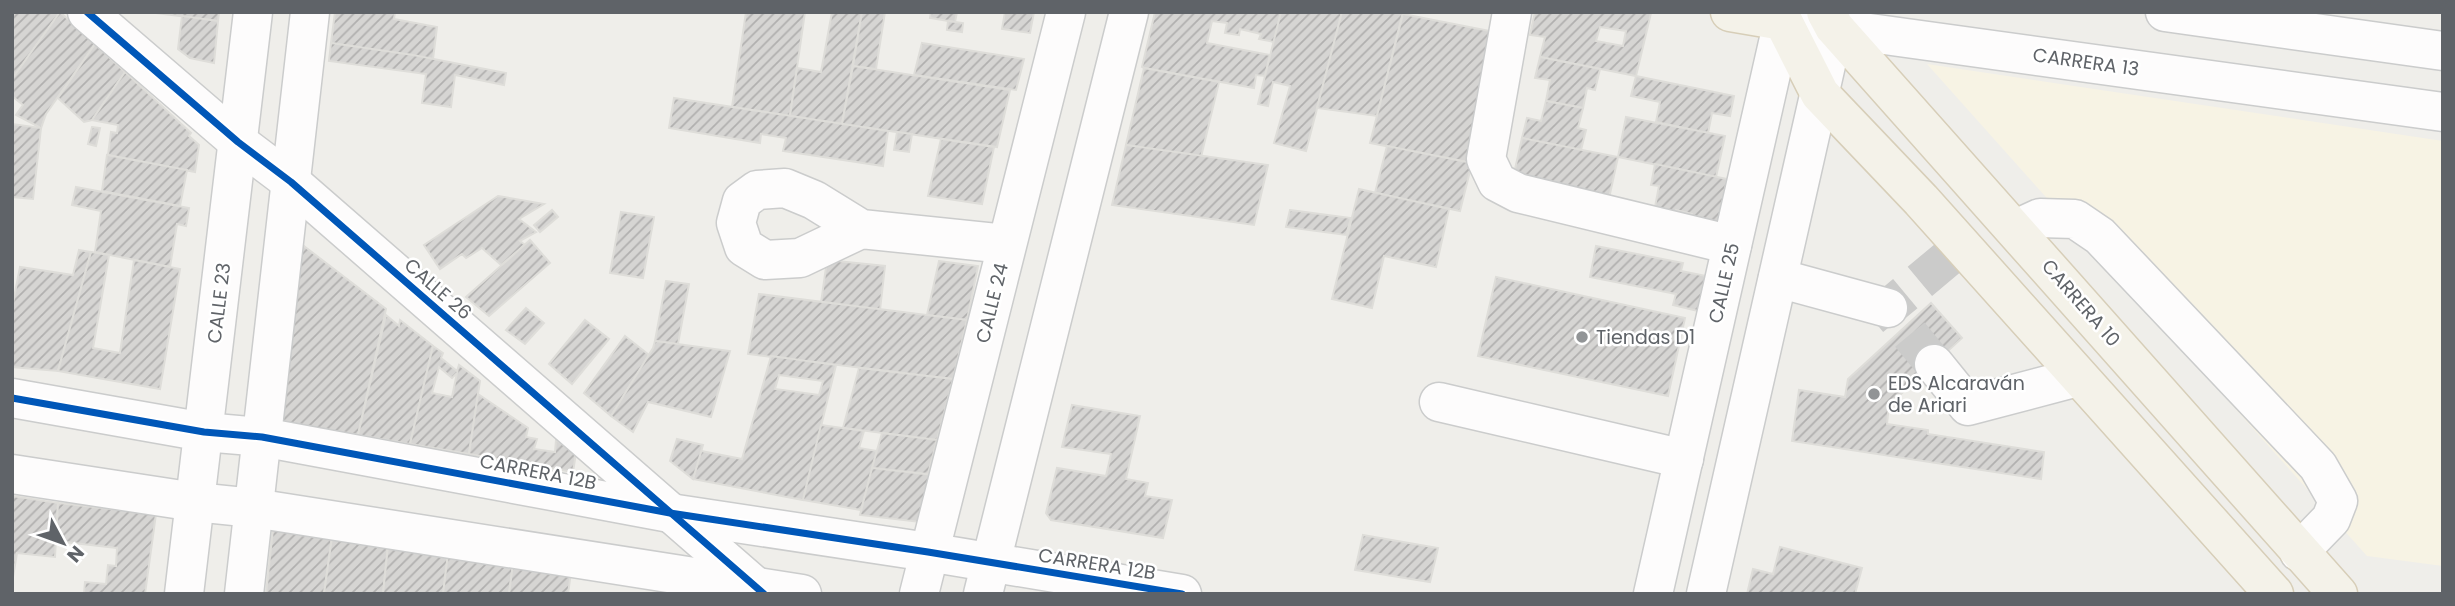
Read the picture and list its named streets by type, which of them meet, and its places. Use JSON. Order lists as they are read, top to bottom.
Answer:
{
  "streets": {
    "main road": ["CARRERA 13", "CARRERA 10"],
    "street": [
      "CALLE 25",
      "CALLE 26",
      "CALLE 23",
      "CALLE 24",
      "CARRERA 12B"
    ]
  },
  "crossings": [
    ["CARRERA 13", "CALLE 25"],
    ["CARRERA 13", "CARRERA 10"],
    ["CALLE 26", "CALLE 23"],
    ["CALLE 26", "CARRERA 12B"],
    ["CALLE 23", "CARRERA 12B"],
    ["CALLE 24", "CARRERA 12B"]
  ],
  "places": ["Tiendas D1", "EDS Alcaraván de Ariari"],
  "north": "bottom right"
}
